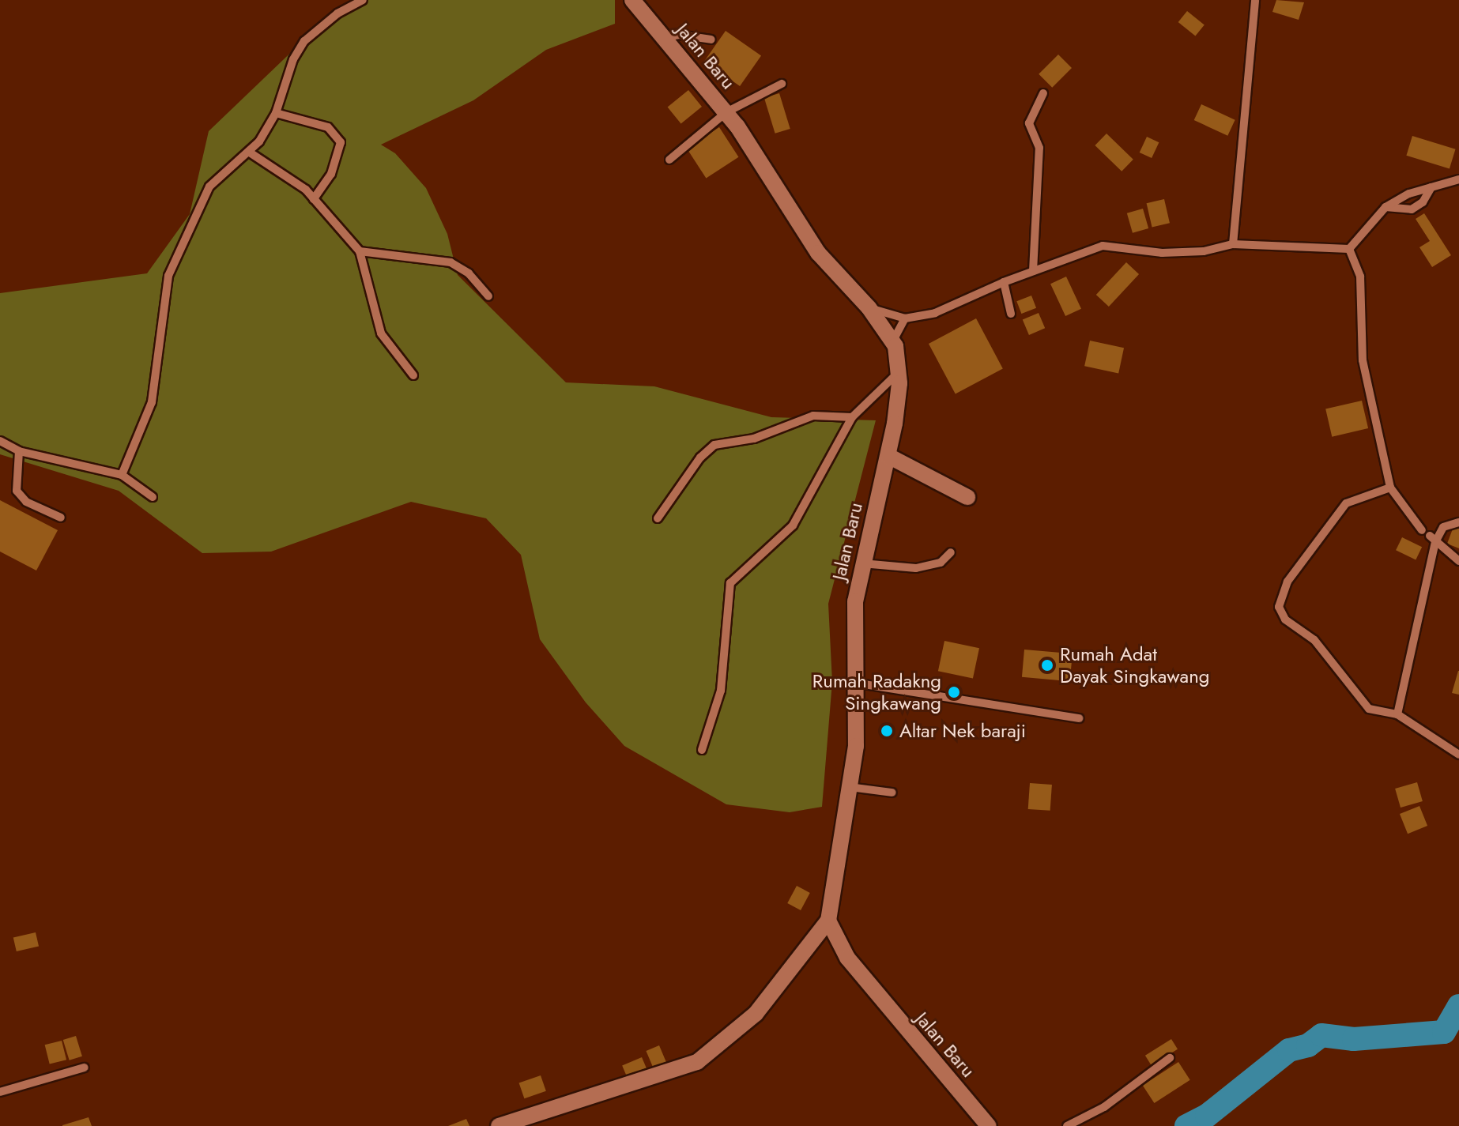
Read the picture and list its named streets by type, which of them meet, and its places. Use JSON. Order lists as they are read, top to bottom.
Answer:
{
  "streets": {
    "street": ["Jalan Baru"]
  },
  "places": ["Rumah Adat Dayak Singkawang", "Rumah Radakng Singkawang", "Altar Nek baraji"]
}
